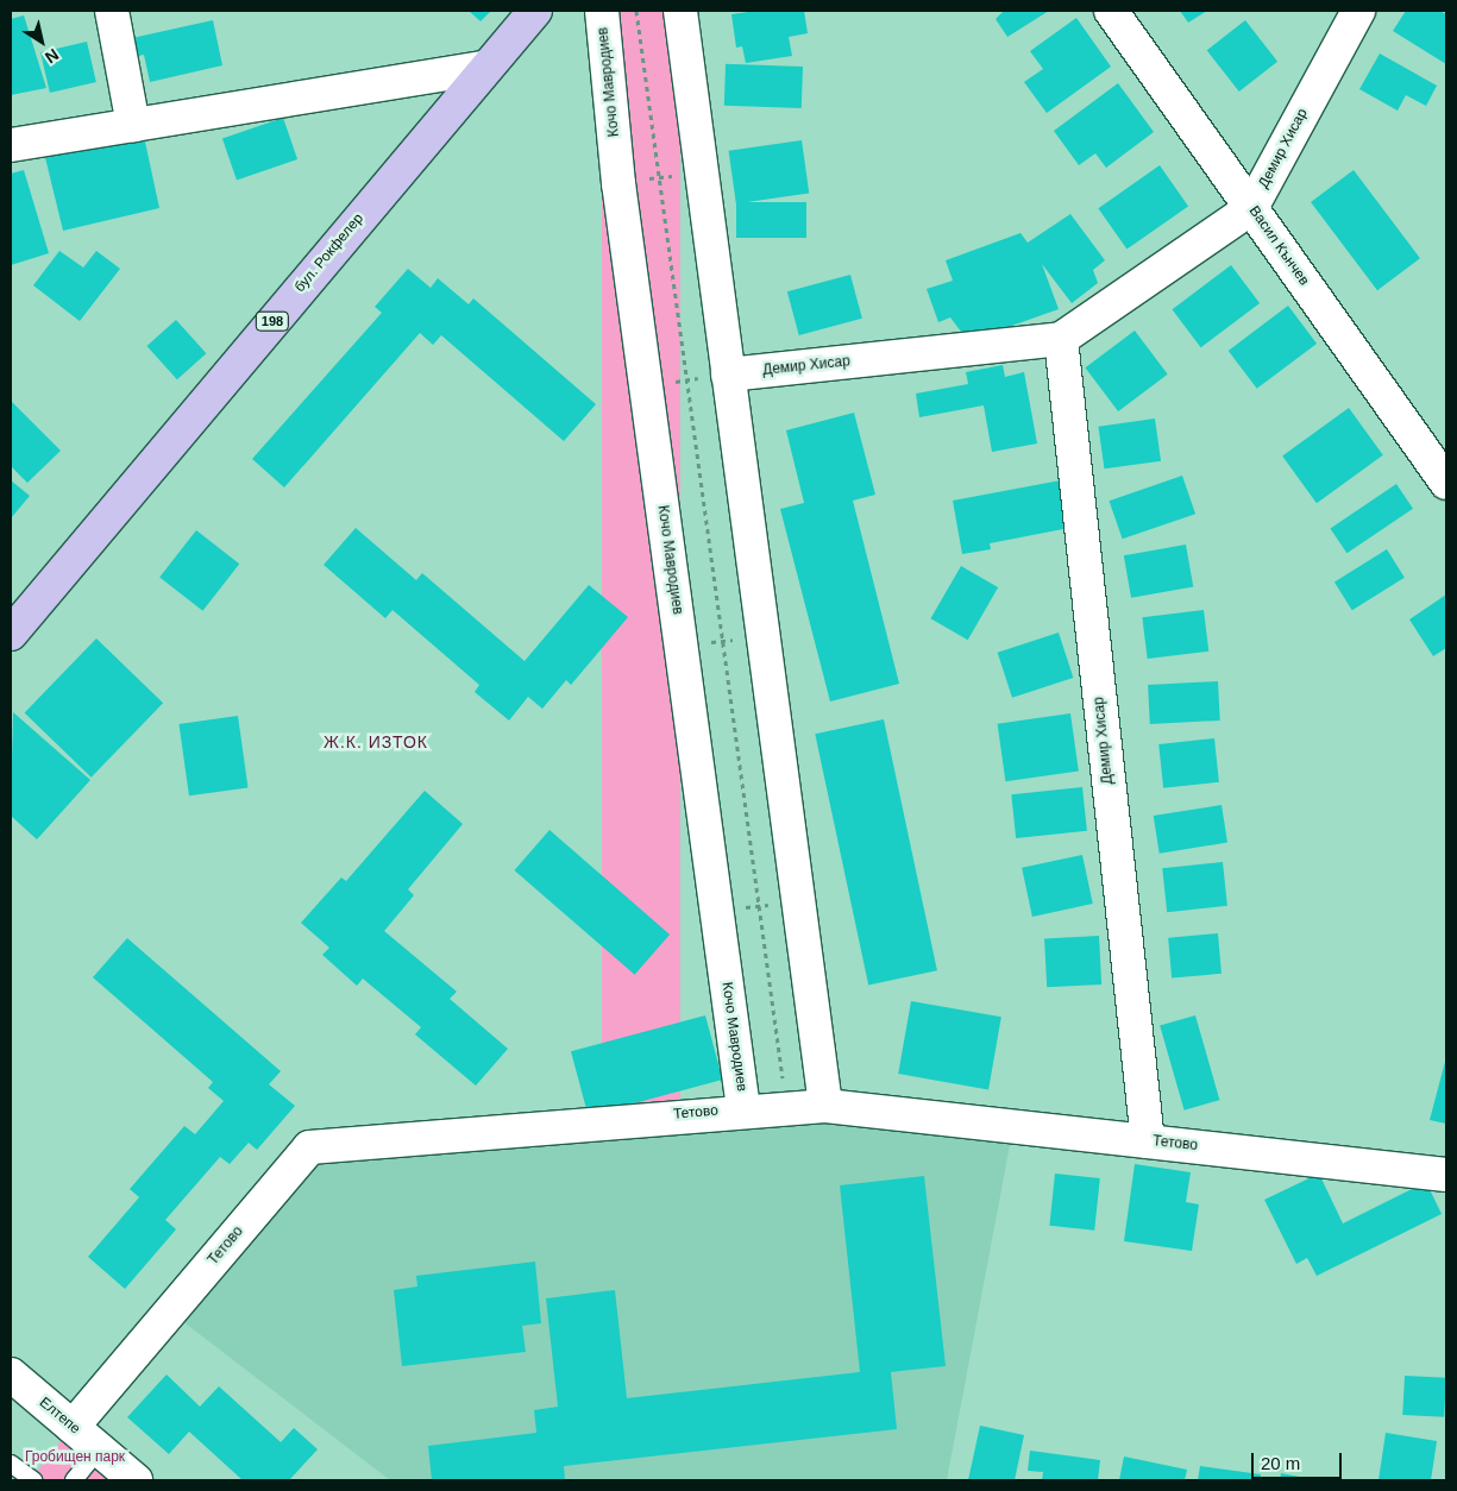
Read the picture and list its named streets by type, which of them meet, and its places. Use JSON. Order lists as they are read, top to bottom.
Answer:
{
  "streets": {
    "main road": ["бул. Рокфелер", "198"],
    "street": [
      "Кочо Мавродиев",
      "Демир Хисар",
      "Васил Кънчев",
      "Тетово",
      "Елтепе"
    ]
  },
  "crossings": [
    ["Кочо Мавродиев", "Тетово"],
    ["Демир Хисар", "Васил Кънчев"],
    ["Демир Хисар", "Тетово"],
    ["Тетово", "Елтепе"]
  ],
  "districts": ["Ж.К. ИЗТОК"],
  "parks": ["Гробищен парк"],
  "scale_bar": "20 m",
  "north": "bottom right"
}
